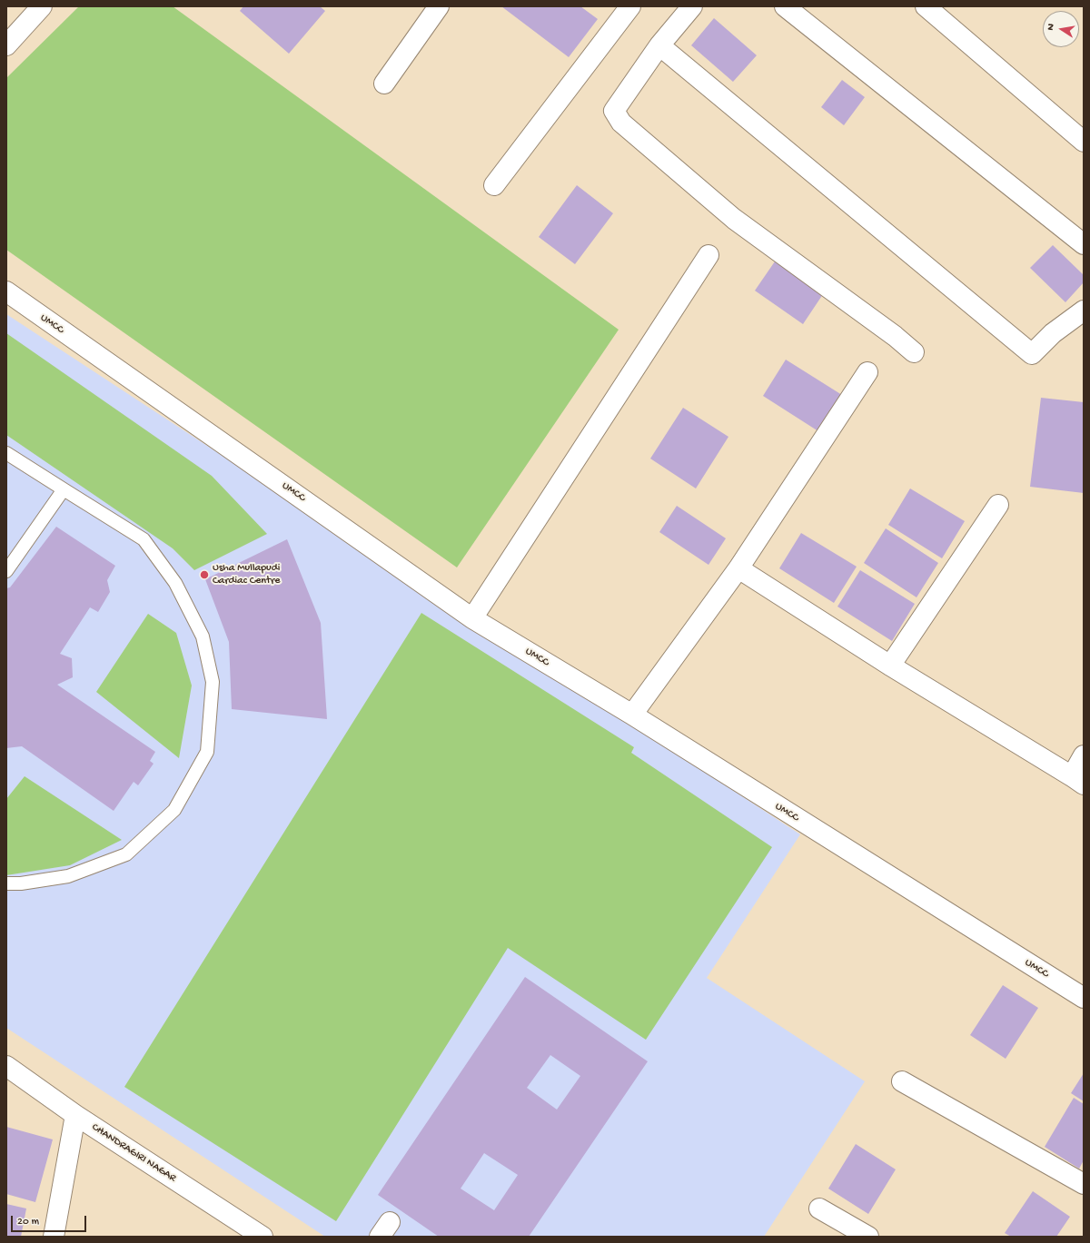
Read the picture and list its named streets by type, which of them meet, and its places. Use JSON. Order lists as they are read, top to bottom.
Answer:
{
  "streets": {
    "street": ["UMCC", "CHANDRAGIRI NAGAR"]
  },
  "places": ["Usha Mullapudi Cardiac Centre"],
  "scale_bar": "20 m",
  "north": "left"
}
